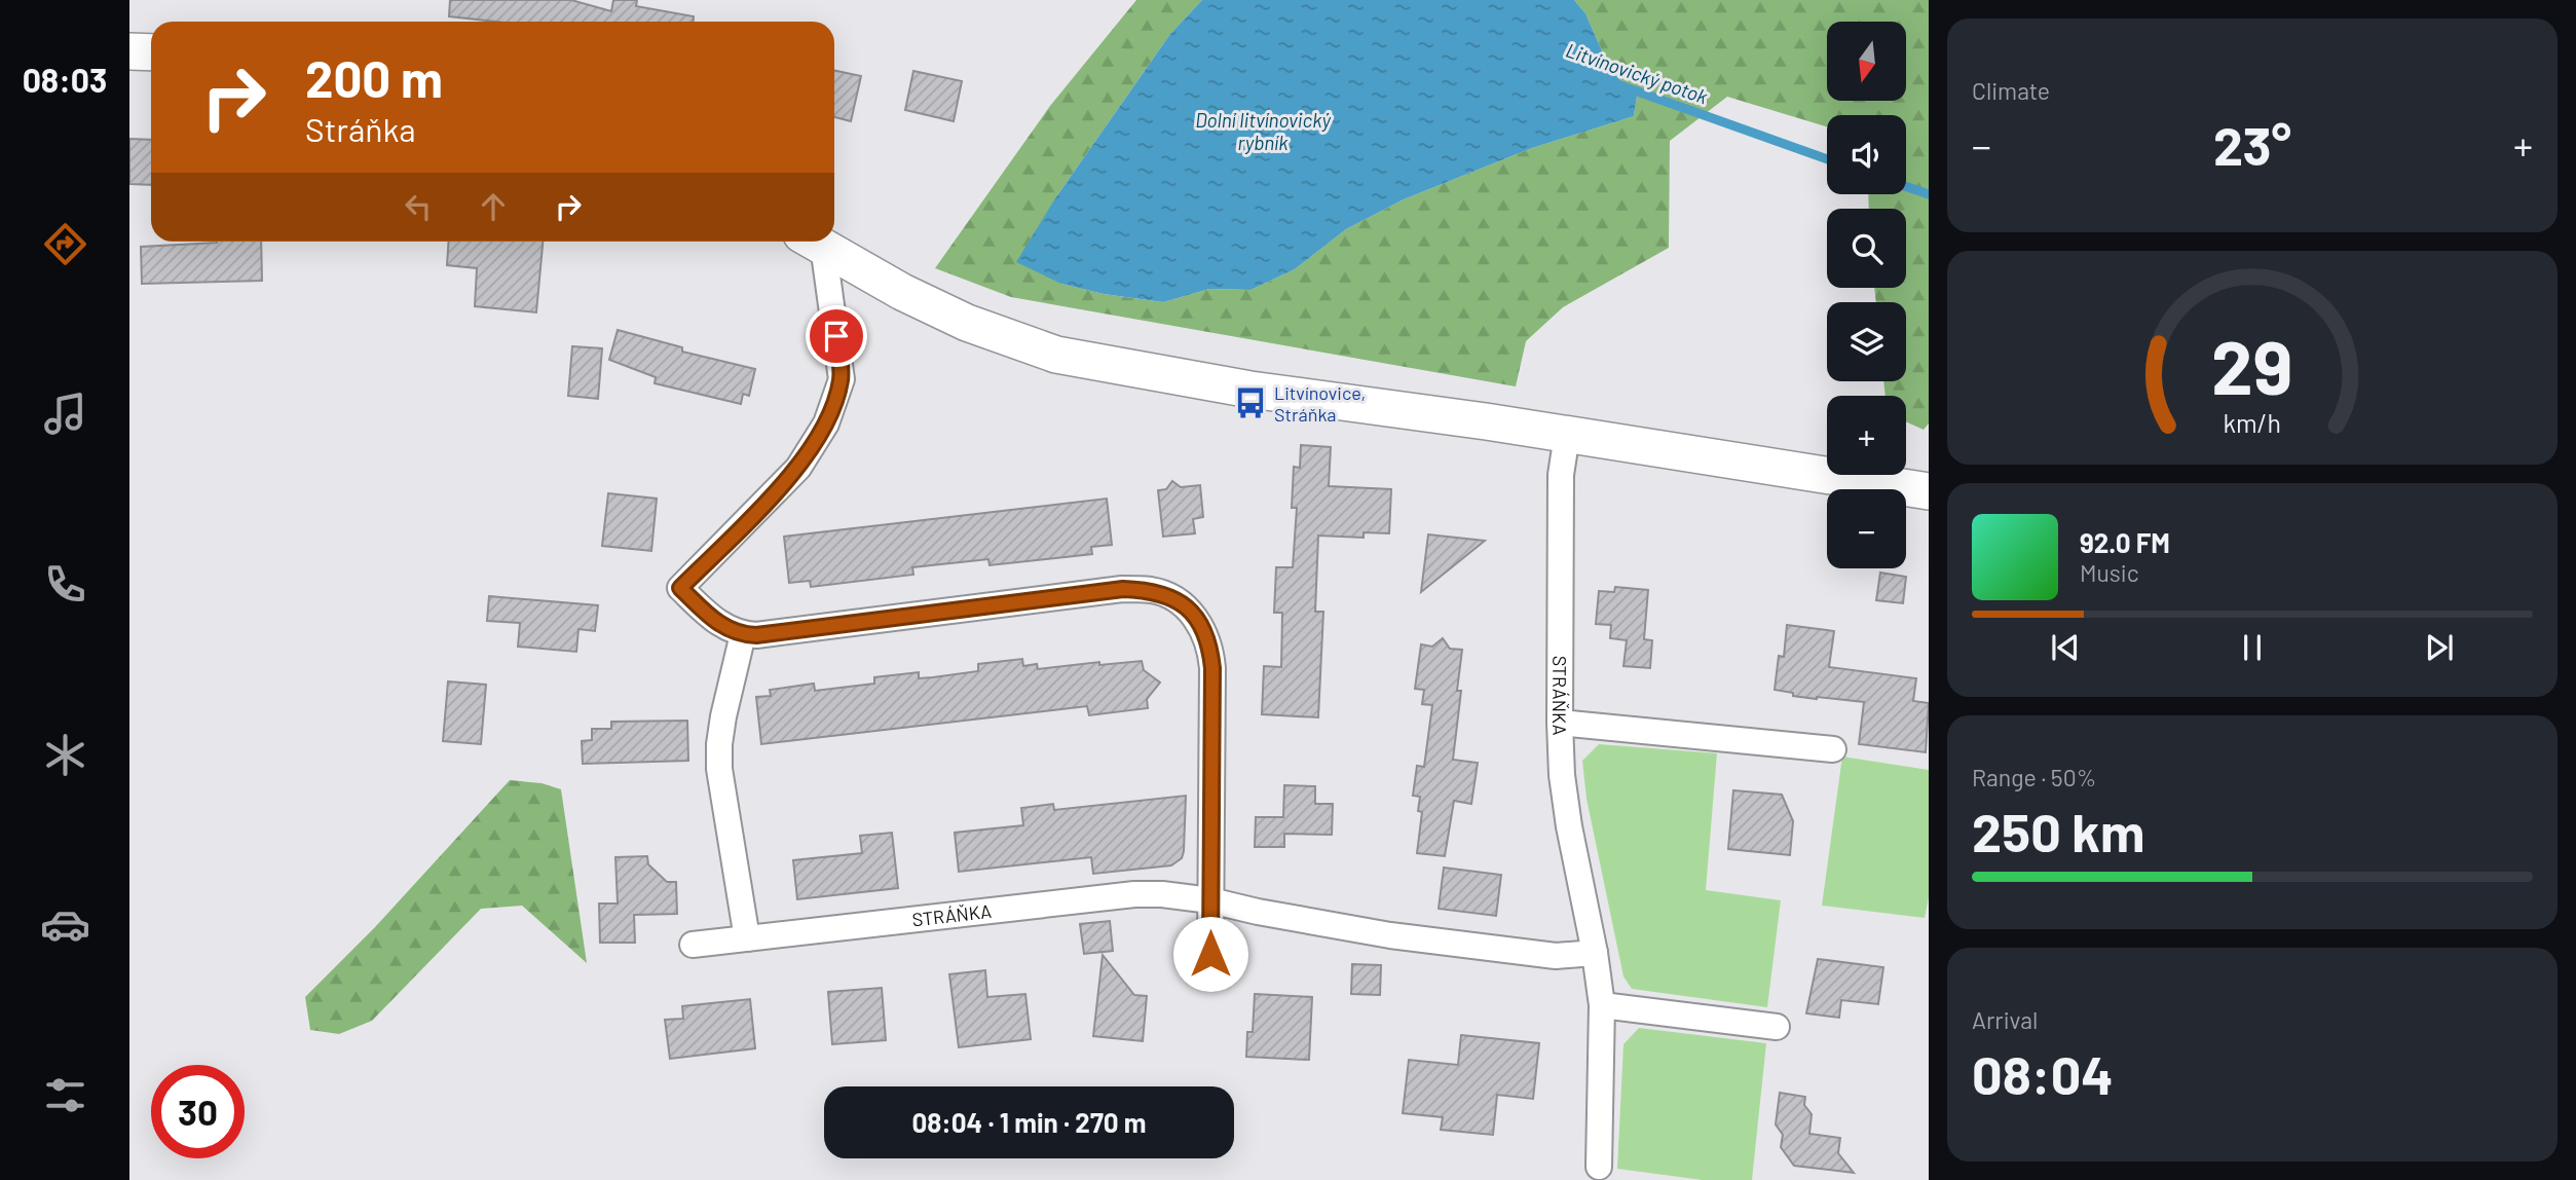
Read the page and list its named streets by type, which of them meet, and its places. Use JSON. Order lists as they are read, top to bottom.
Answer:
{
  "streets": {
    "street": ["STRÁŇKA"]
  },
  "water": ["Litvínovický potok", "Dolní litvínovický rybník"],
  "places": {
    "bus stop": ["Litvínovice, Stráňka"]
  },
  "north": "bottom",
  "page": {
    "tabs": "08:03",
    "tile": [
      "Climate",
      ["Range · 50%", "250 km"],
      ["Arrival", "08:04"]
    ],
    "map_buttons": ["+", "−"],
    "turn": ["200 m", "Stráňka"],
    "heat": ["−", "23°", "+"],
    "song": ["92.0 FM", "Music"],
    "limit": "30",
    "trip": "08:04 · 1 min · 270 m",
    "gauge": ["29", "km/h"]
  }
}
